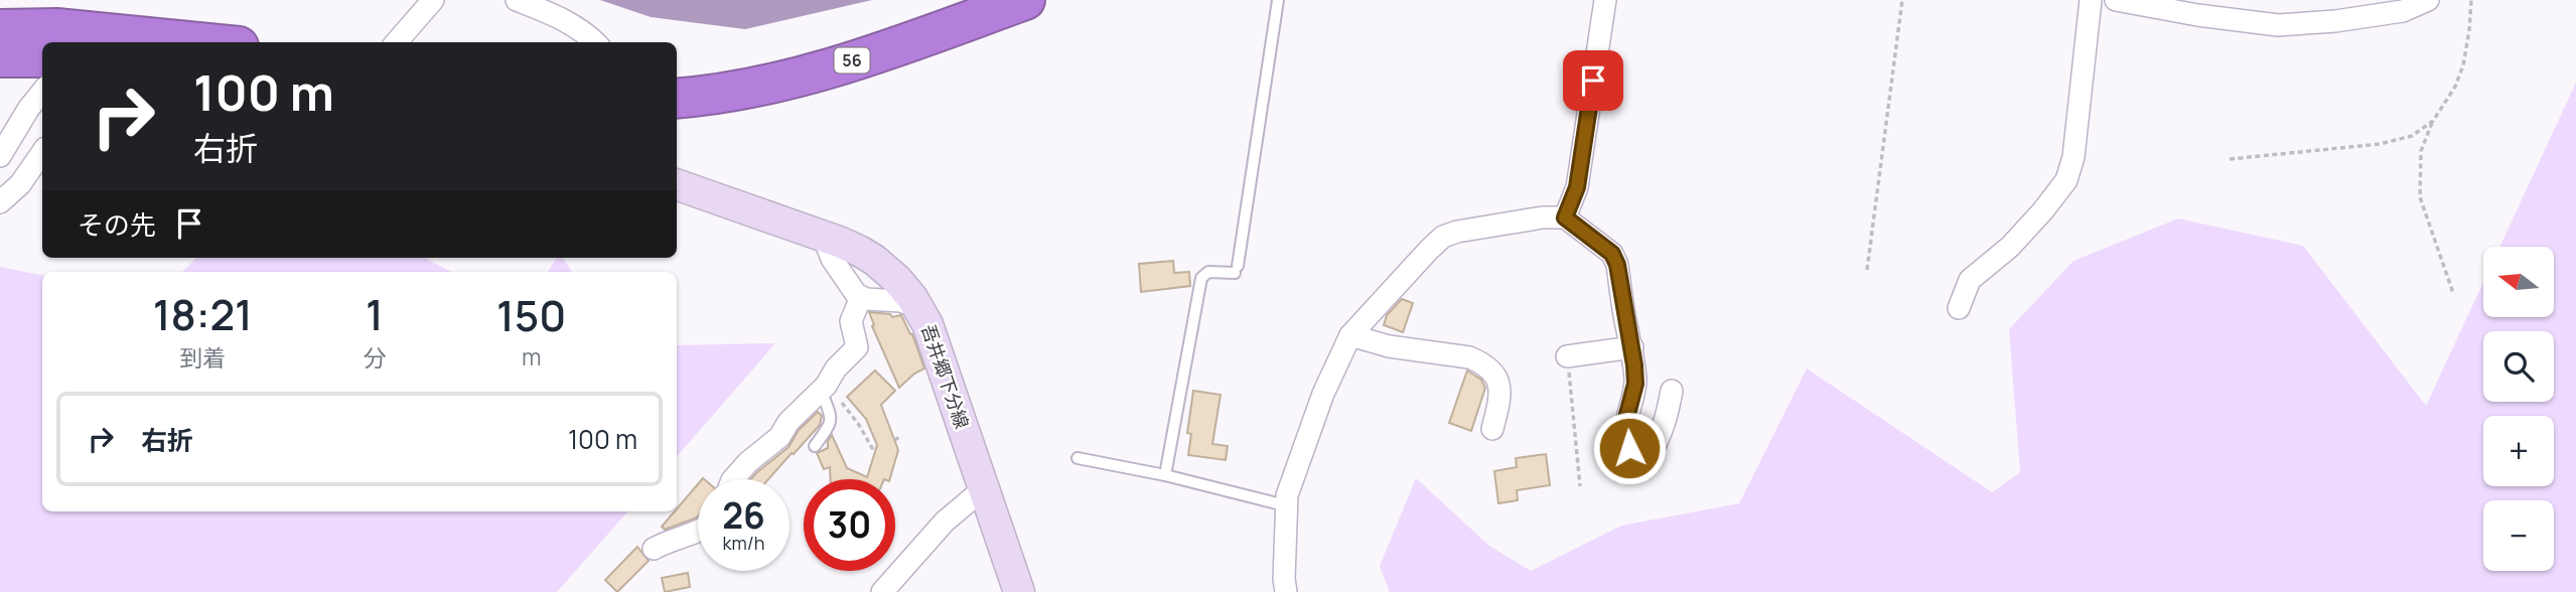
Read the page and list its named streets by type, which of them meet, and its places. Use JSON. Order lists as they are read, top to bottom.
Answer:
{
  "streets": {
    "highway": ["56"],
    "main road": ["吾井郷下分線"]
  },
  "north": "left",
  "page": {
    "turn": ["100 m", "右折"],
    "then": "その先",
    "map_buttons": ["+", "−"],
    "eta": [
      "18:21",
      "到着",
      "1",
      "分",
      "150",
      "m"
    ],
    "list": [
      {
        "name": "右折",
        "value": "100 m"
      }
    ],
    "speed": "26 km/h",
    "limit": "30"
  }
}
